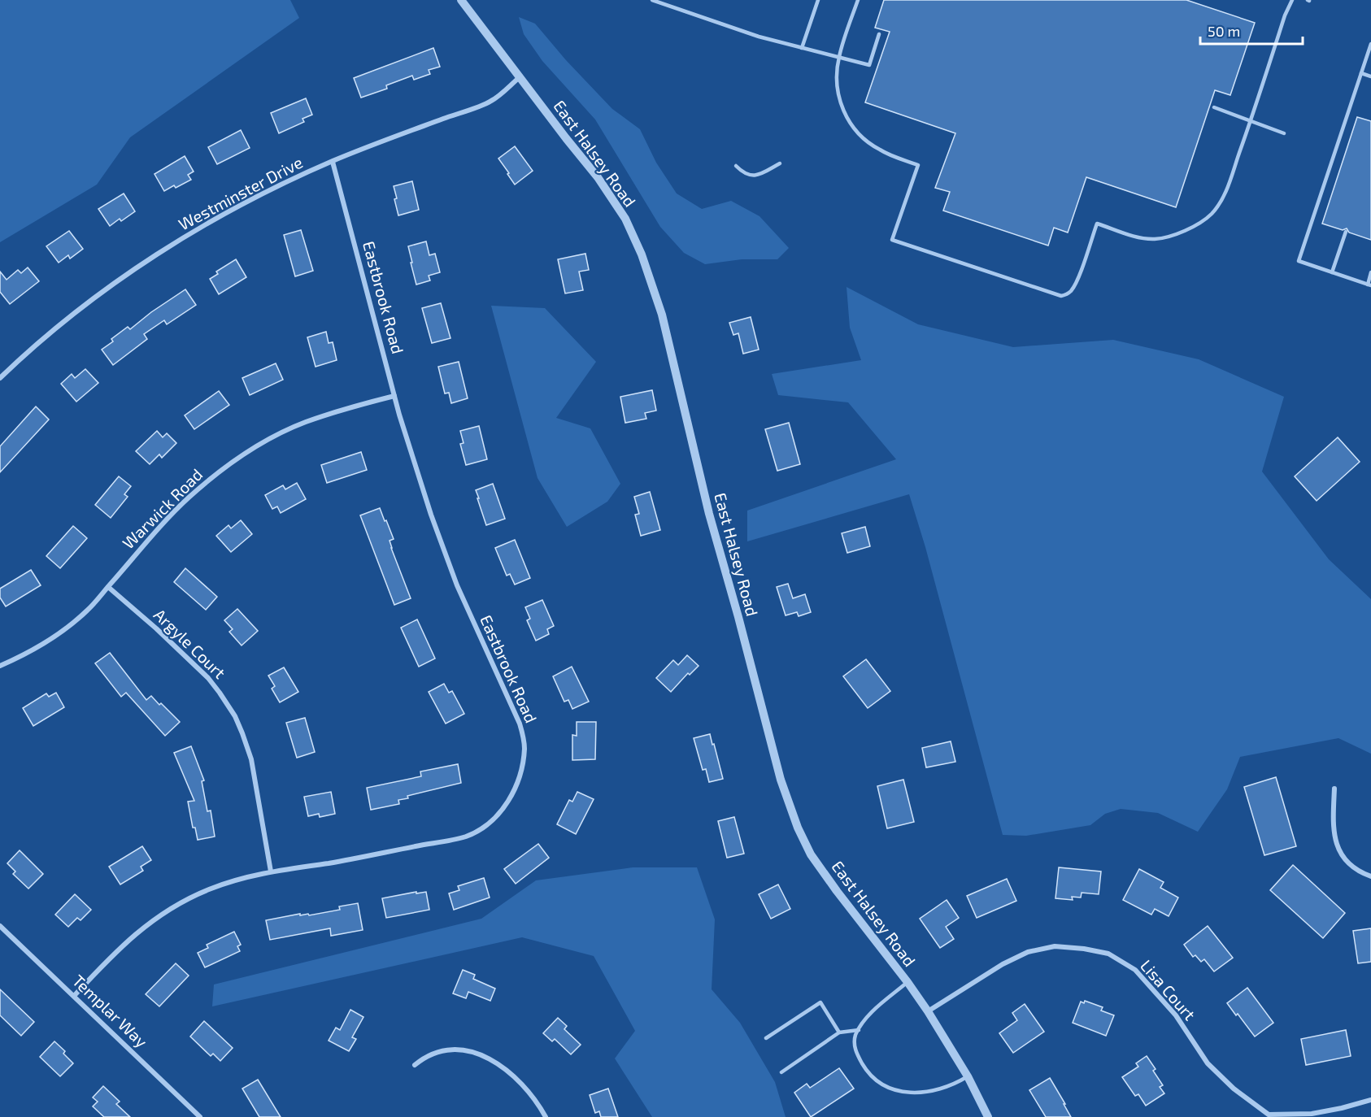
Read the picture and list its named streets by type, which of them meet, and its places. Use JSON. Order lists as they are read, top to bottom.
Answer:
{
  "streets": {
    "street": [
      "East Halsey Road",
      "Westminster Drive",
      "Eastbrook Road",
      "Warwick Road",
      "Argyle Court",
      "Lisa Court",
      "Templar Way"
    ]
  },
  "crossings": [
    ["East Halsey Road", "Westminster Drive"],
    ["East Halsey Road", "Lisa Court"],
    ["Westminster Drive", "Eastbrook Road"],
    ["Eastbrook Road", "Warwick Road"],
    ["Eastbrook Road", "Argyle Court"],
    ["Eastbrook Road", "Templar Way"],
    ["Warwick Road", "Argyle Court"]
  ],
  "scale_bar": "50 m"
}
